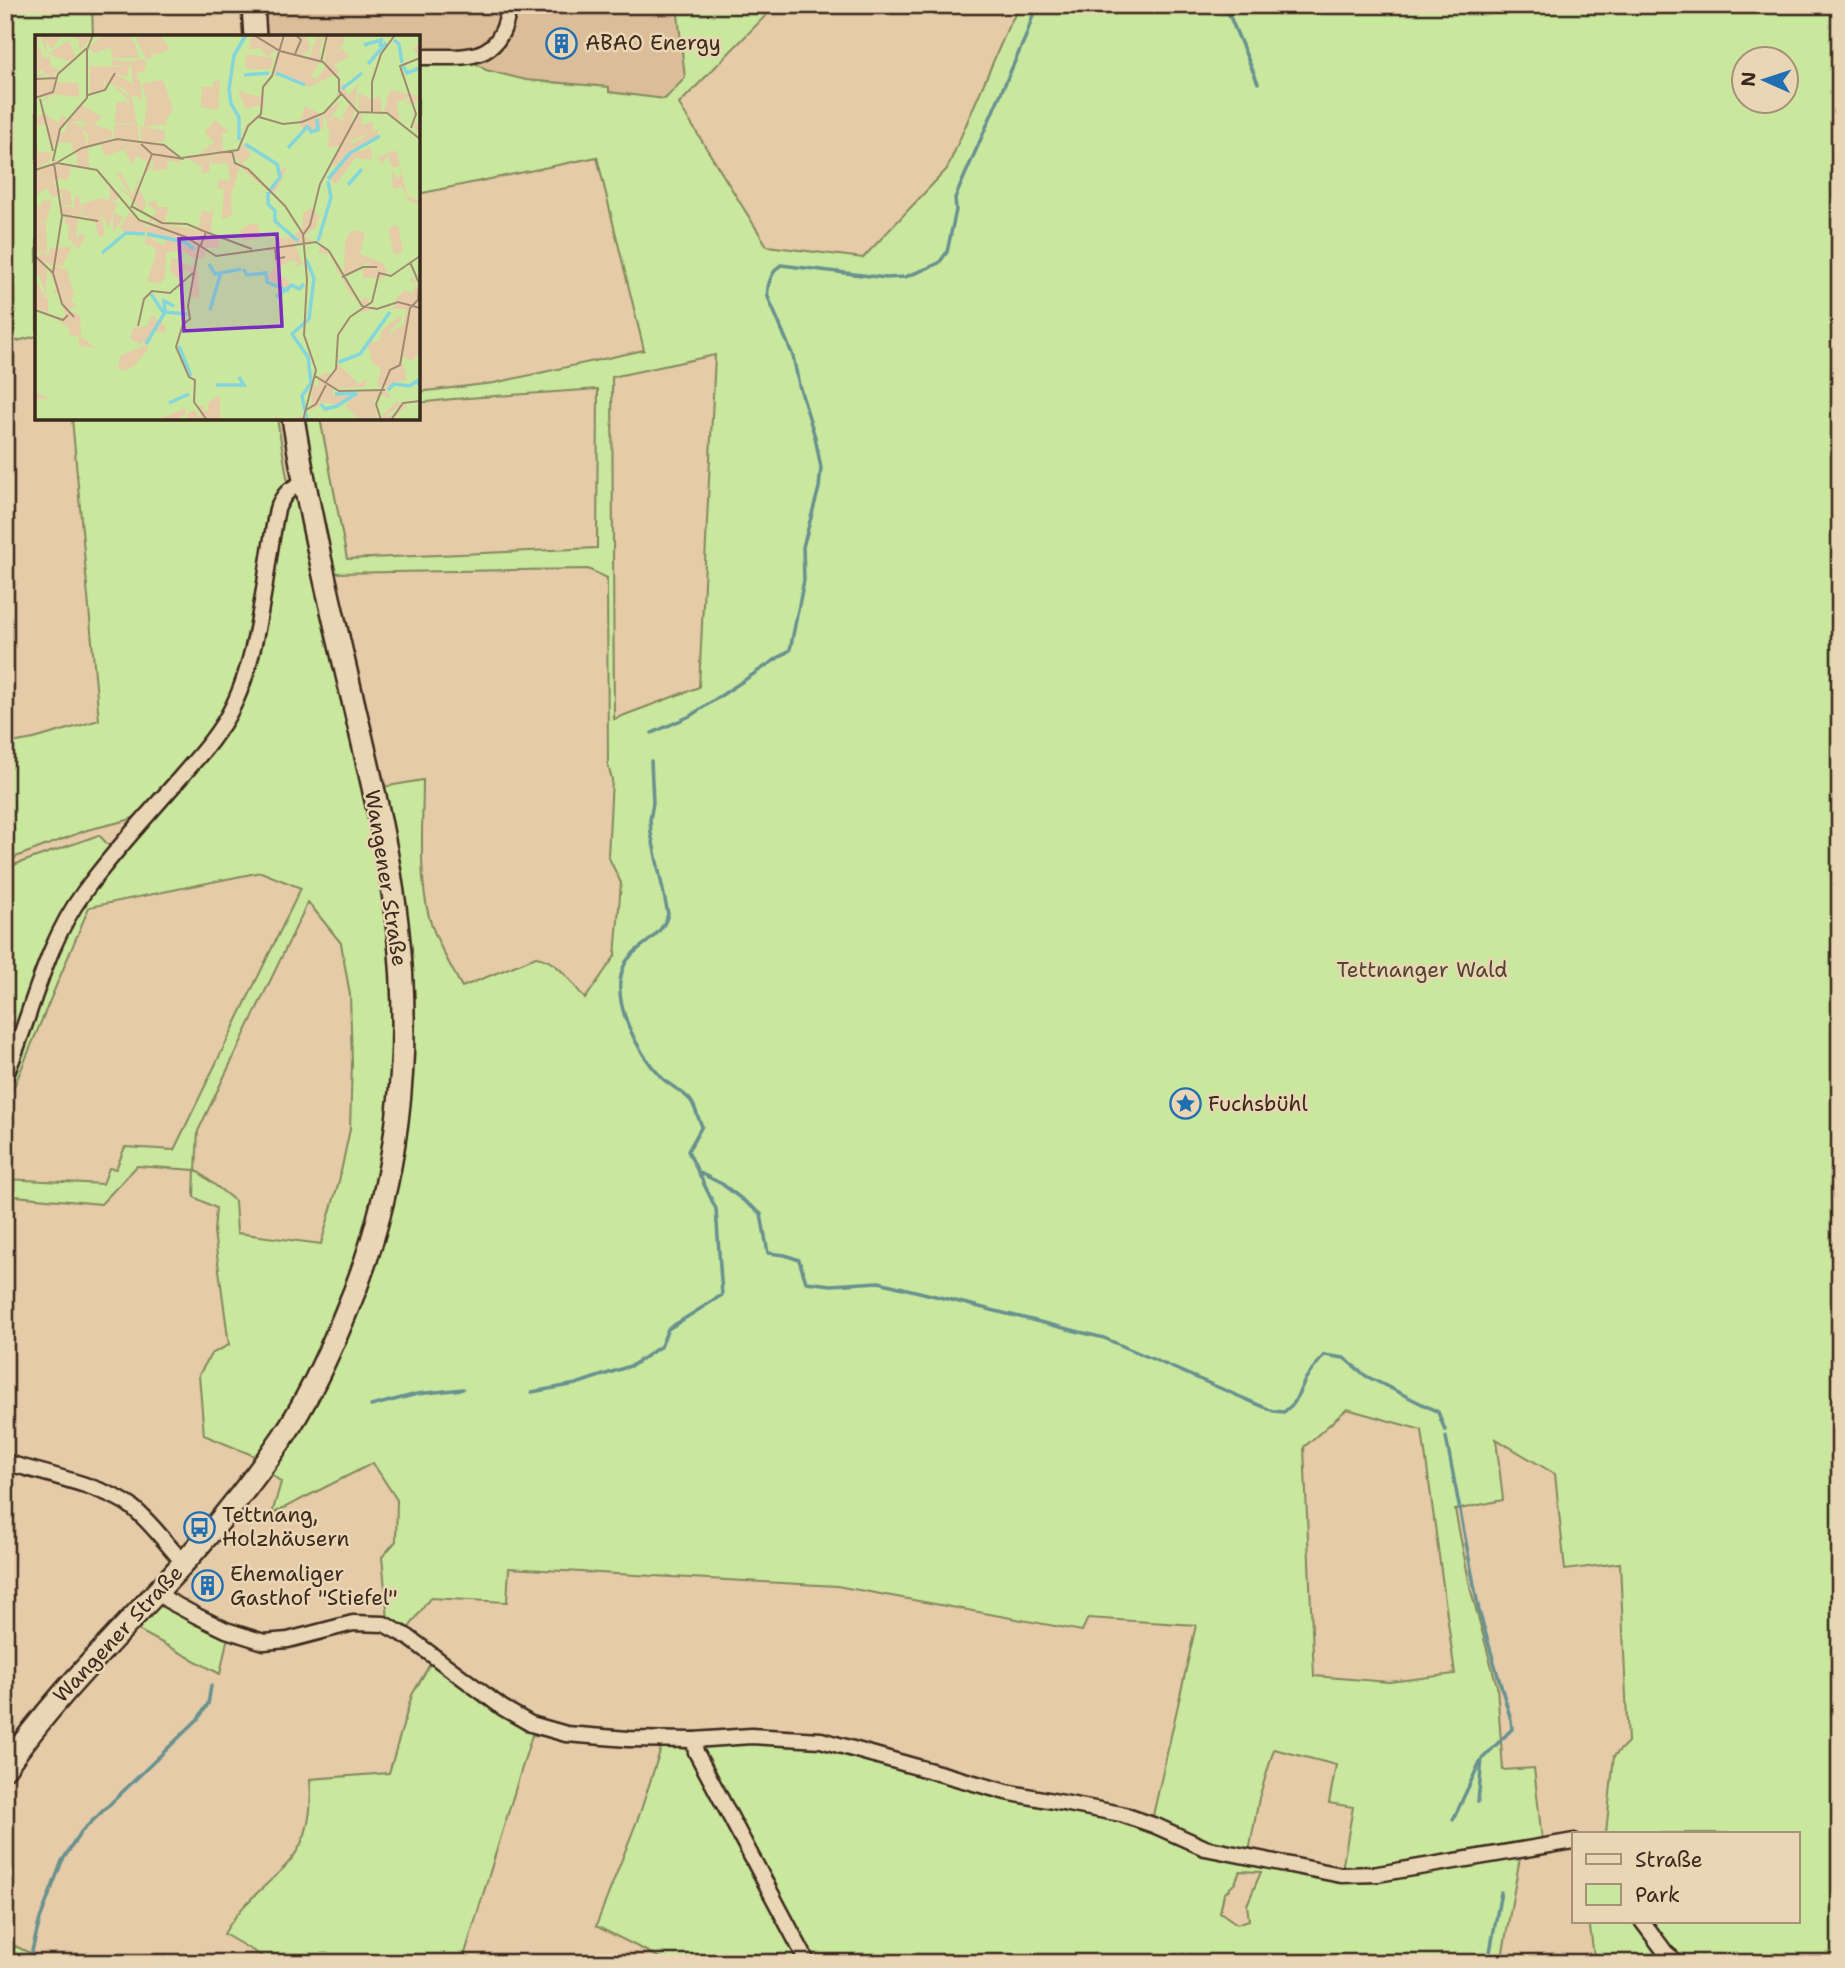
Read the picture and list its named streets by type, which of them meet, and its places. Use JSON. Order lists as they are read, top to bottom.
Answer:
{
  "streets": {
    "main road": ["Wangener Straße"]
  },
  "parks": ["Tettnanger Wald"],
  "places": {
    "building": ["ABAO Energy", "Ehemaliger Gasthof \"Stiefel\""],
    "place": ["Fuchsbühl"],
    "bus stop": ["Tettnang, Holzhäusern"]
  },
  "legend": ["Straße", "Park"],
  "north": "left"
}
